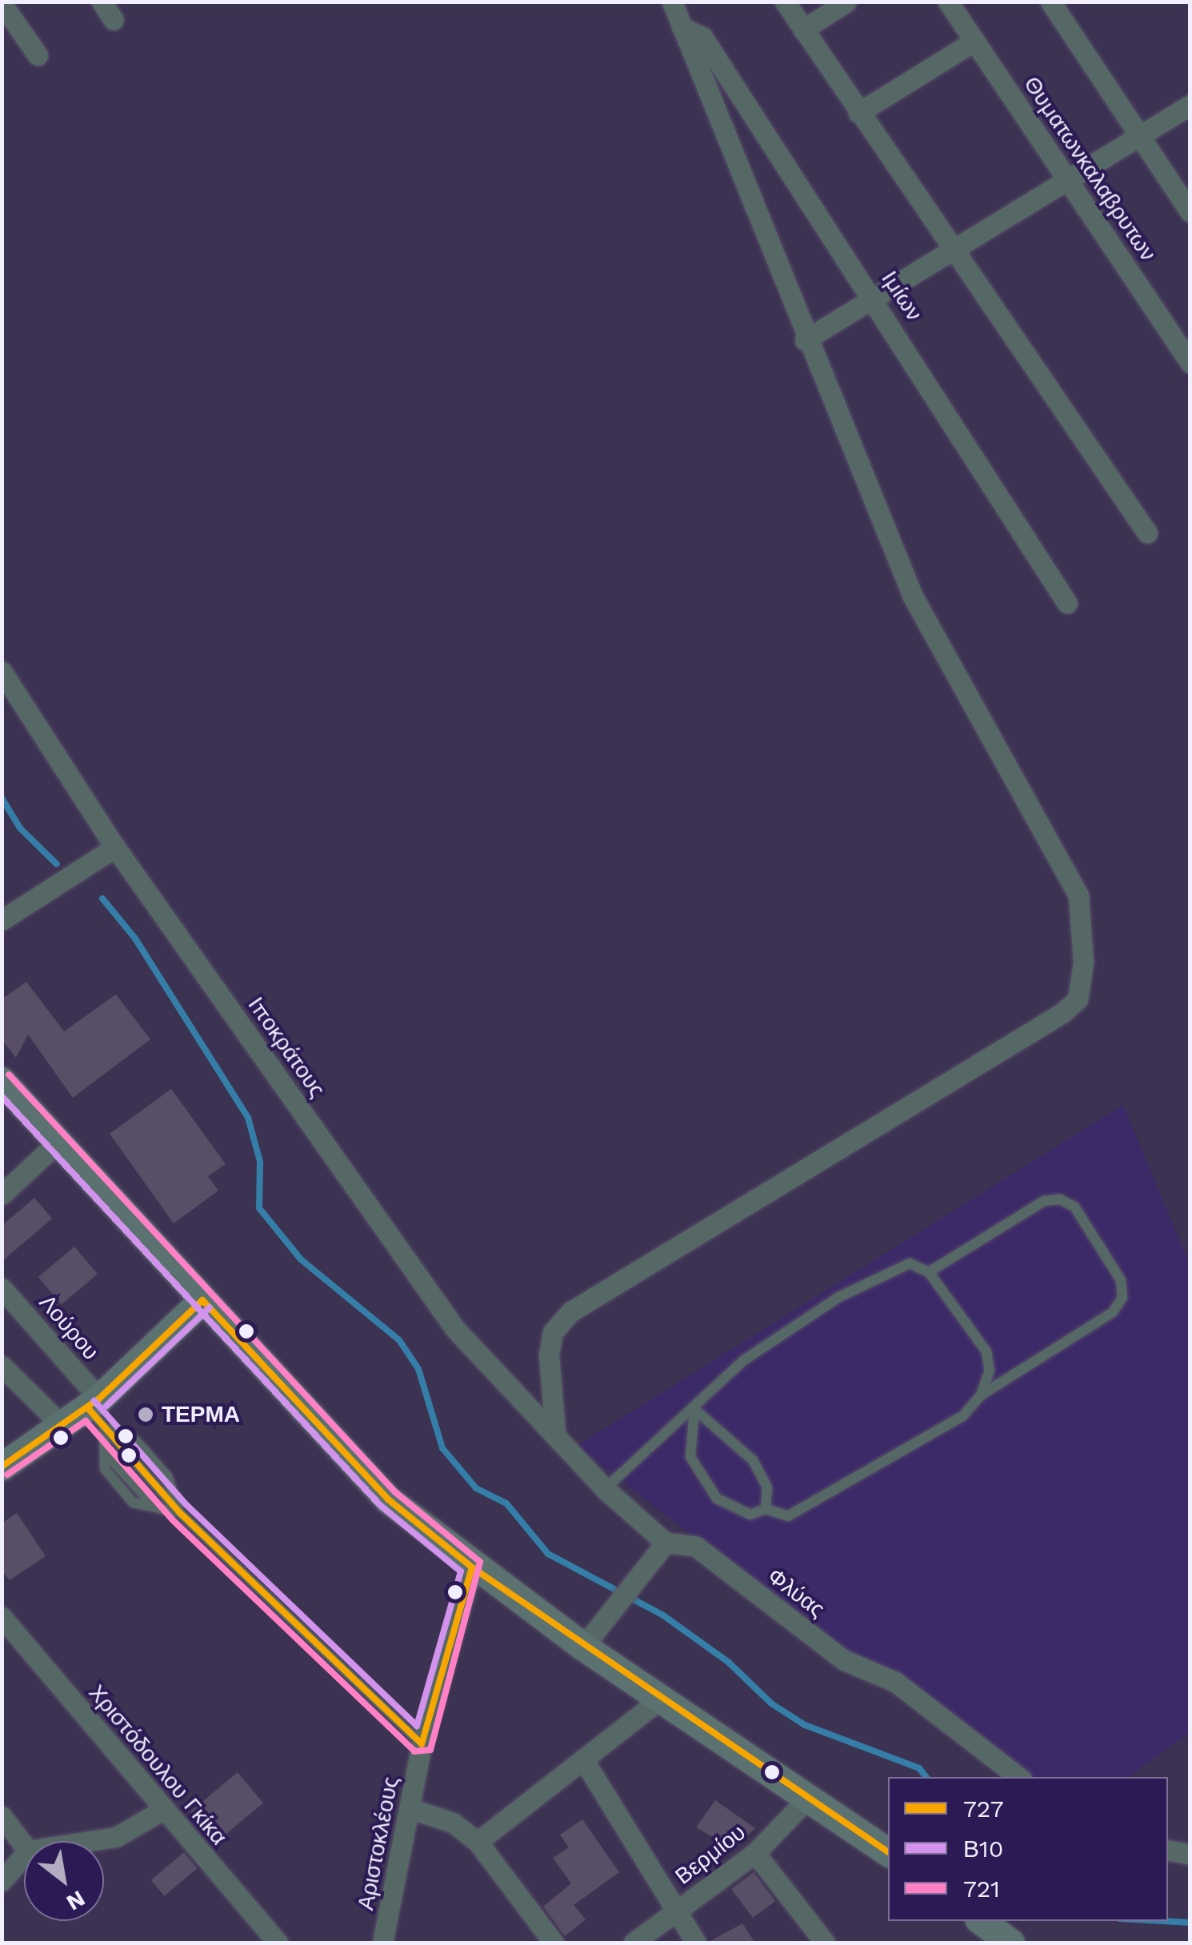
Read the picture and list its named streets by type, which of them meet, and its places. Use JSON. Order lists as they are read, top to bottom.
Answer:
{
  "streets": {
    "street": [
      "Θυματωνκαλαβρυτων",
      "Ιμίων",
      "Ιποκράτους",
      "Λούρου",
      "Φλύας",
      "Χριστόδουλου Γκίκα",
      "Αριστοκλέους",
      "Βερμίου"
    ]
  },
  "crossings": [
    ["Ιποκράτους", "Φλύας"]
  ],
  "places": ["ΤΕΡΜΑ"],
  "lines": ["transit line 721", "transit line Β10", "transit line 727"],
  "legend": ["727", "Β10", "721"],
  "north": "bottom right"
}
